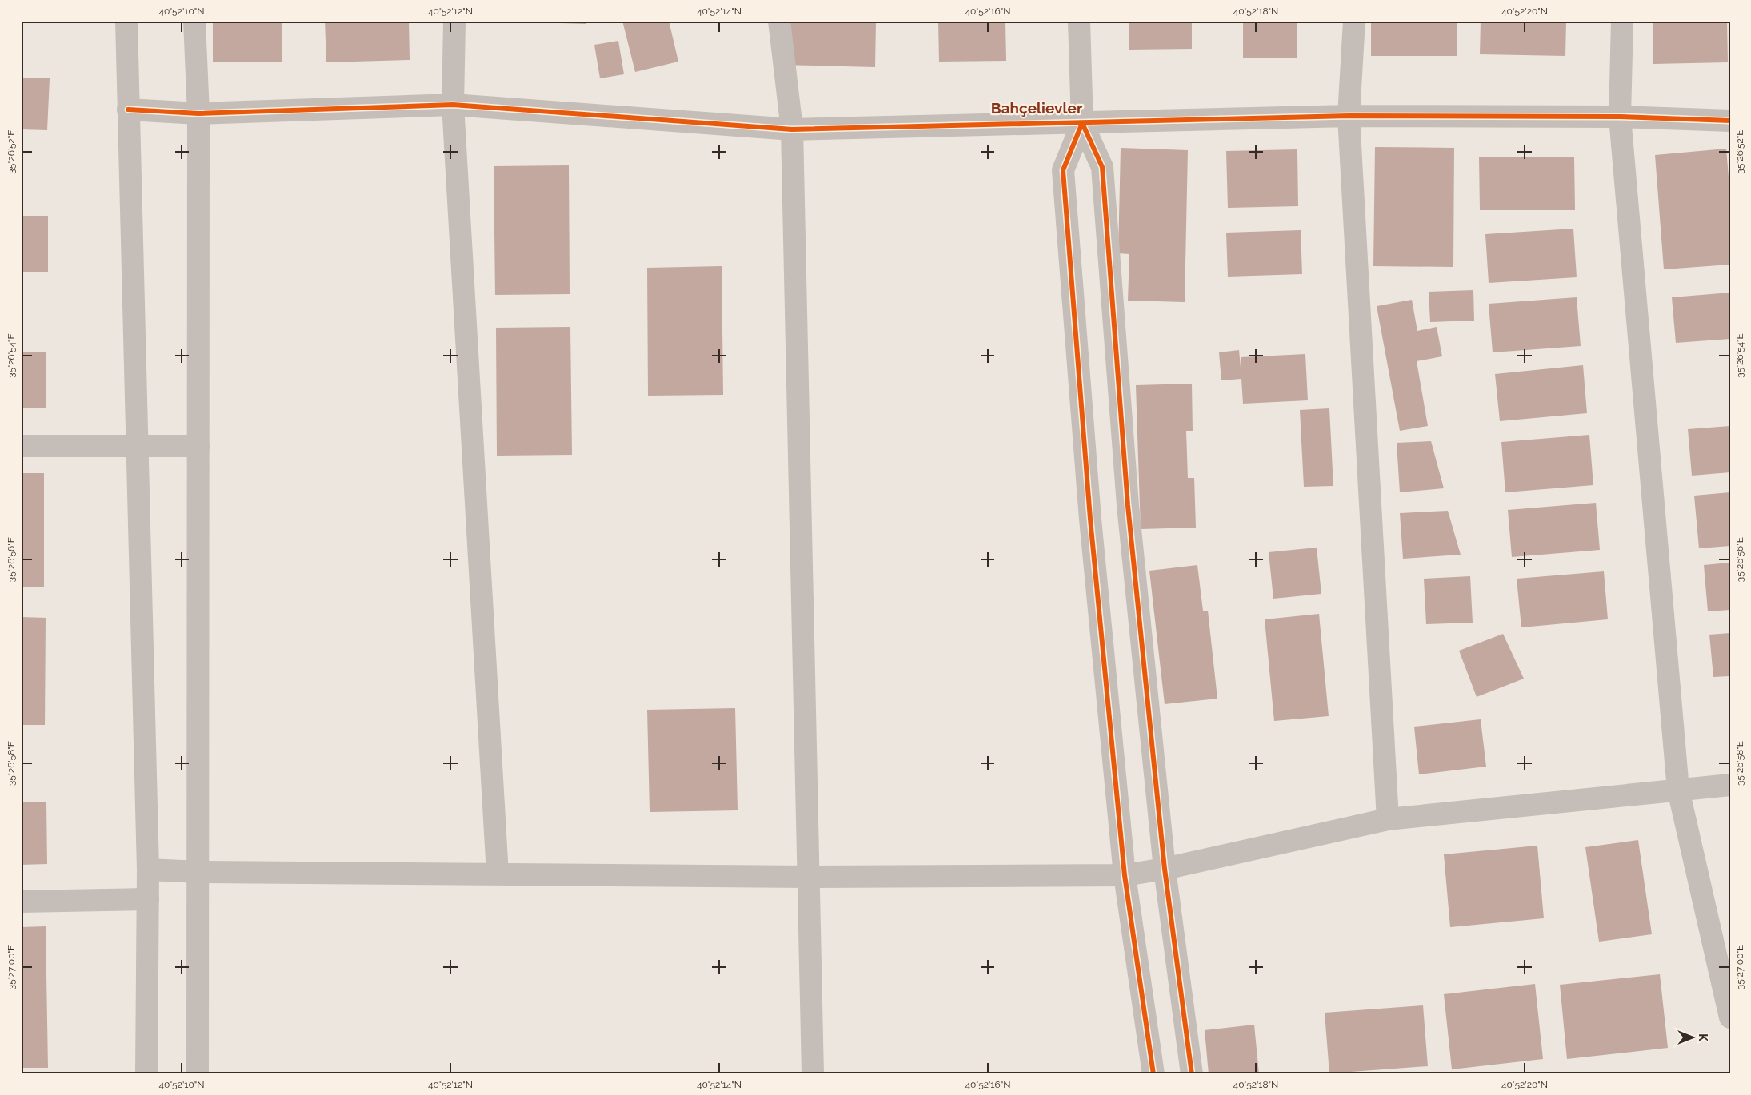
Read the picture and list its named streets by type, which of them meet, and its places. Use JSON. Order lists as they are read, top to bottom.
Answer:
{
  "districts": ["Bahçelievler"],
  "north": "right",
  "coordinates": [
    "40°52'10\"N",
    "40°52'12\"N",
    "40°52'14\"N",
    "40°52'16\"N",
    "40°52'18\"N",
    "40°52'20\"N",
    "35°26'52\"E",
    "35°26'54\"E",
    "35°26'56\"E",
    "35°26'58\"E",
    "35°27'00\"E"
  ]
}
